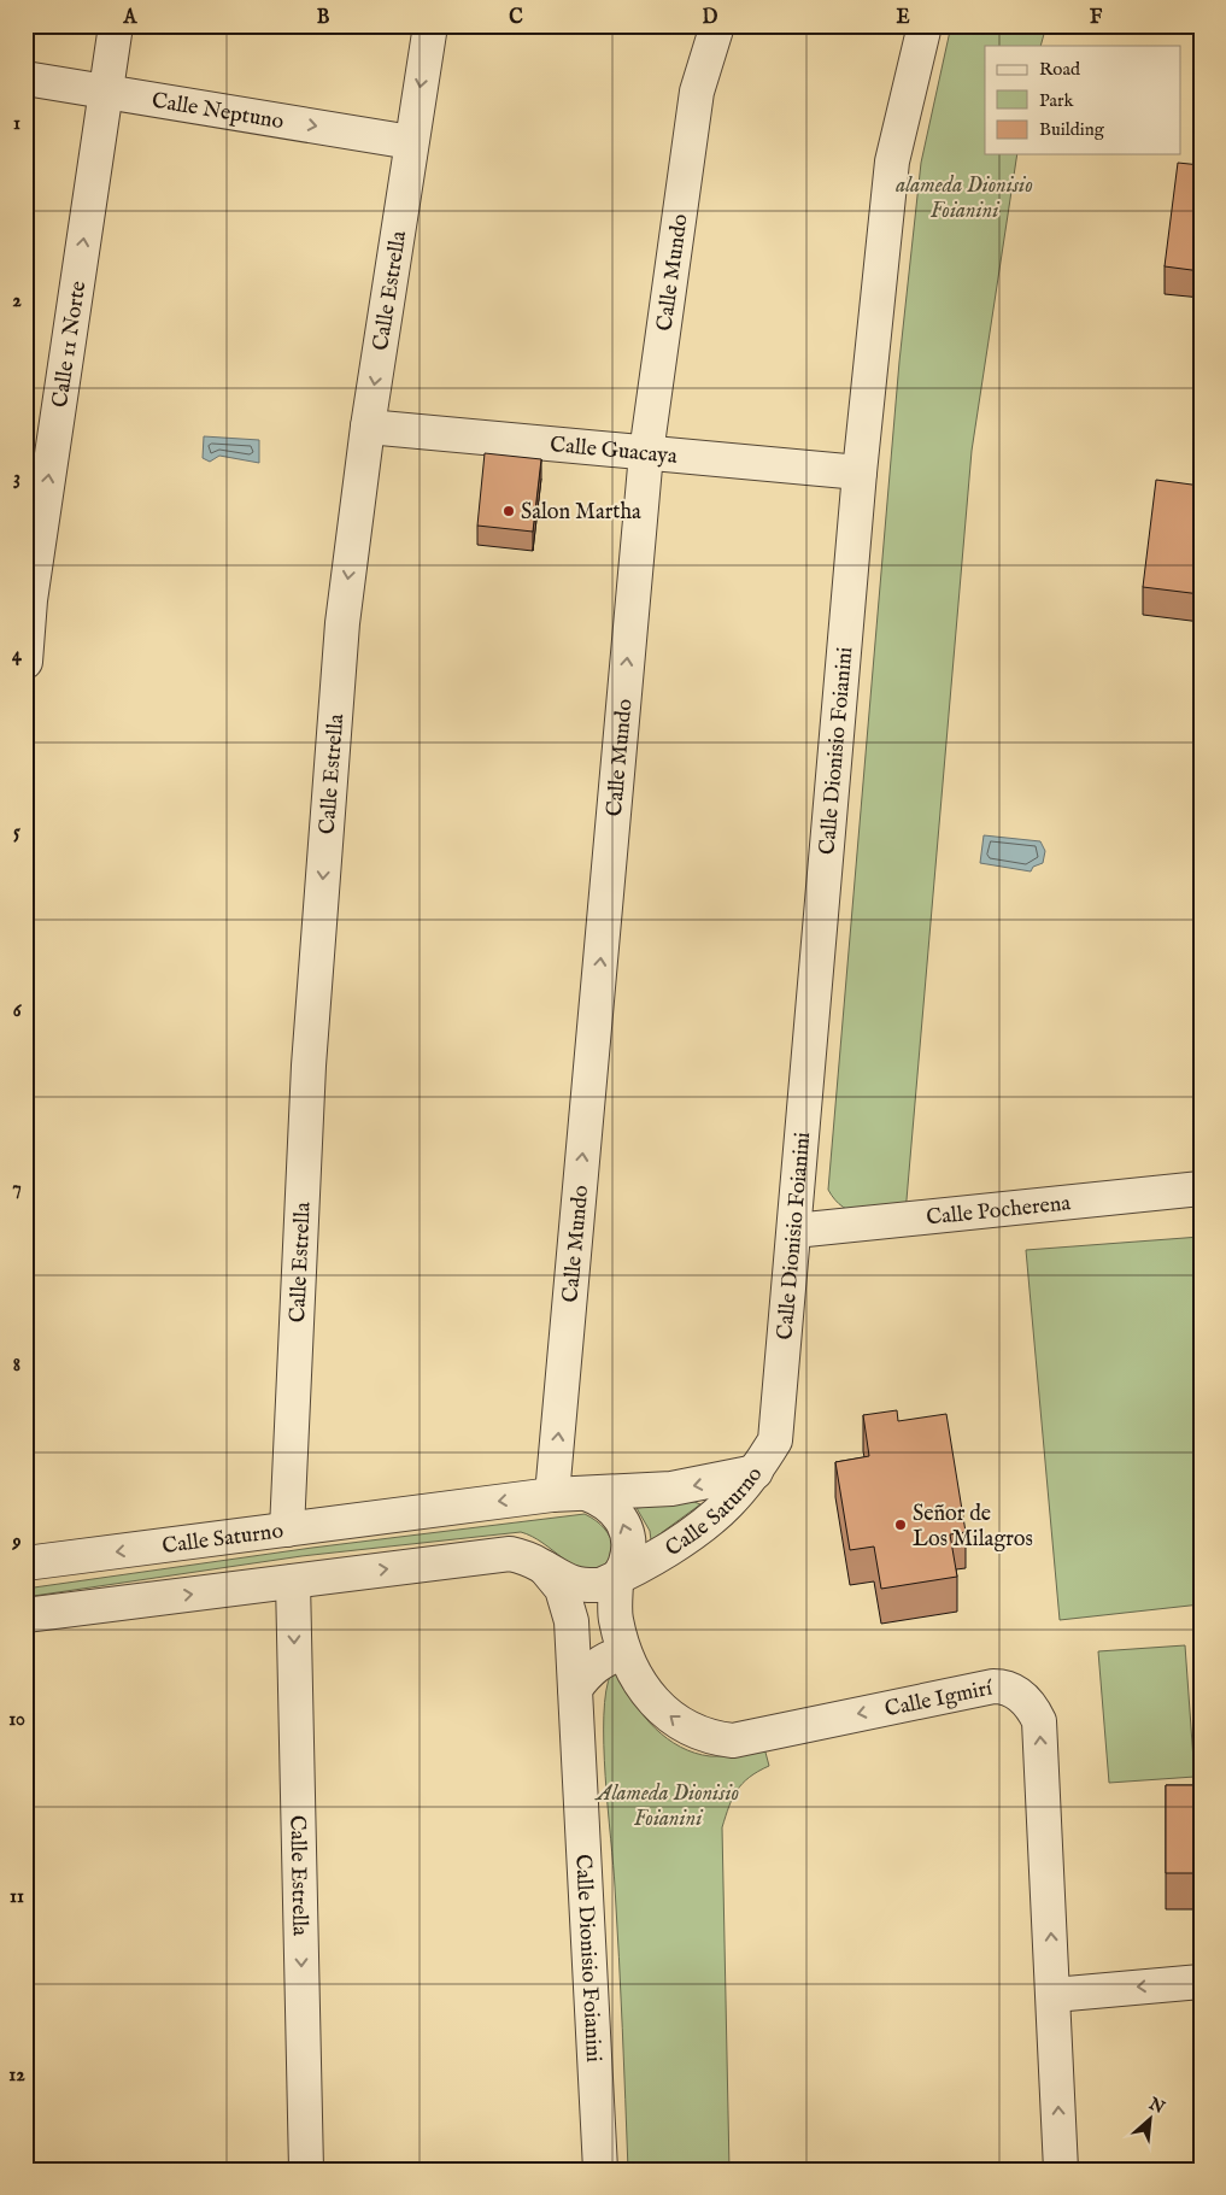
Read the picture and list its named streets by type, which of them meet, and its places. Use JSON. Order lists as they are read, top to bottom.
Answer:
{
  "streets": {
    "street": [
      "Calle Neptuno",
      "Calle Mundo",
      "Calle Estrella",
      "Calle 11 Norte",
      "Calle Guacaya",
      "Calle Dionisio Foianini",
      "Calle Pocherena",
      "Calle Saturno",
      "Calle Igmirí"
    ]
  },
  "crossings": [
    ["Calle Neptuno", "Calle Estrella"],
    ["Calle Neptuno", "Calle 11 Norte"],
    ["Calle Mundo", "Calle Guacaya"],
    ["Calle Mundo", "Calle Saturno"],
    ["Calle Estrella", "Calle Guacaya"],
    ["Calle Estrella", "Calle Saturno"],
    ["Calle Guacaya", "Calle Dionisio Foianini"],
    ["Calle Dionisio Foianini", "Calle Pocherena"],
    ["Calle Dionisio Foianini", "Calle Saturno"],
    ["Calle Dionisio Foianini", "Calle Igmirí"],
    ["Calle Saturno", "Calle Igmirí"]
  ],
  "one_way": [
    "Calle Neptuno",
    "Calle Mundo",
    "Calle Estrella",
    "Calle 11 Norte"
  ],
  "parks": ["alameda Dionisio Foianini", "Alameda Dionisio Foianini"],
  "places": ["Salon Martha", "Señor de Los Milagros"],
  "legend": ["Road", "Park", "Building"],
  "north": "top right",
  "grid": {
    "columns": [
      "A",
      "B",
      "C",
      "D",
      "E",
      "F"
    ],
    "rows": [
      "1",
      "2",
      "3",
      "4",
      "5",
      "6",
      "7",
      "8",
      "9",
      "10",
      "11",
      "12"
    ]
  }
}
